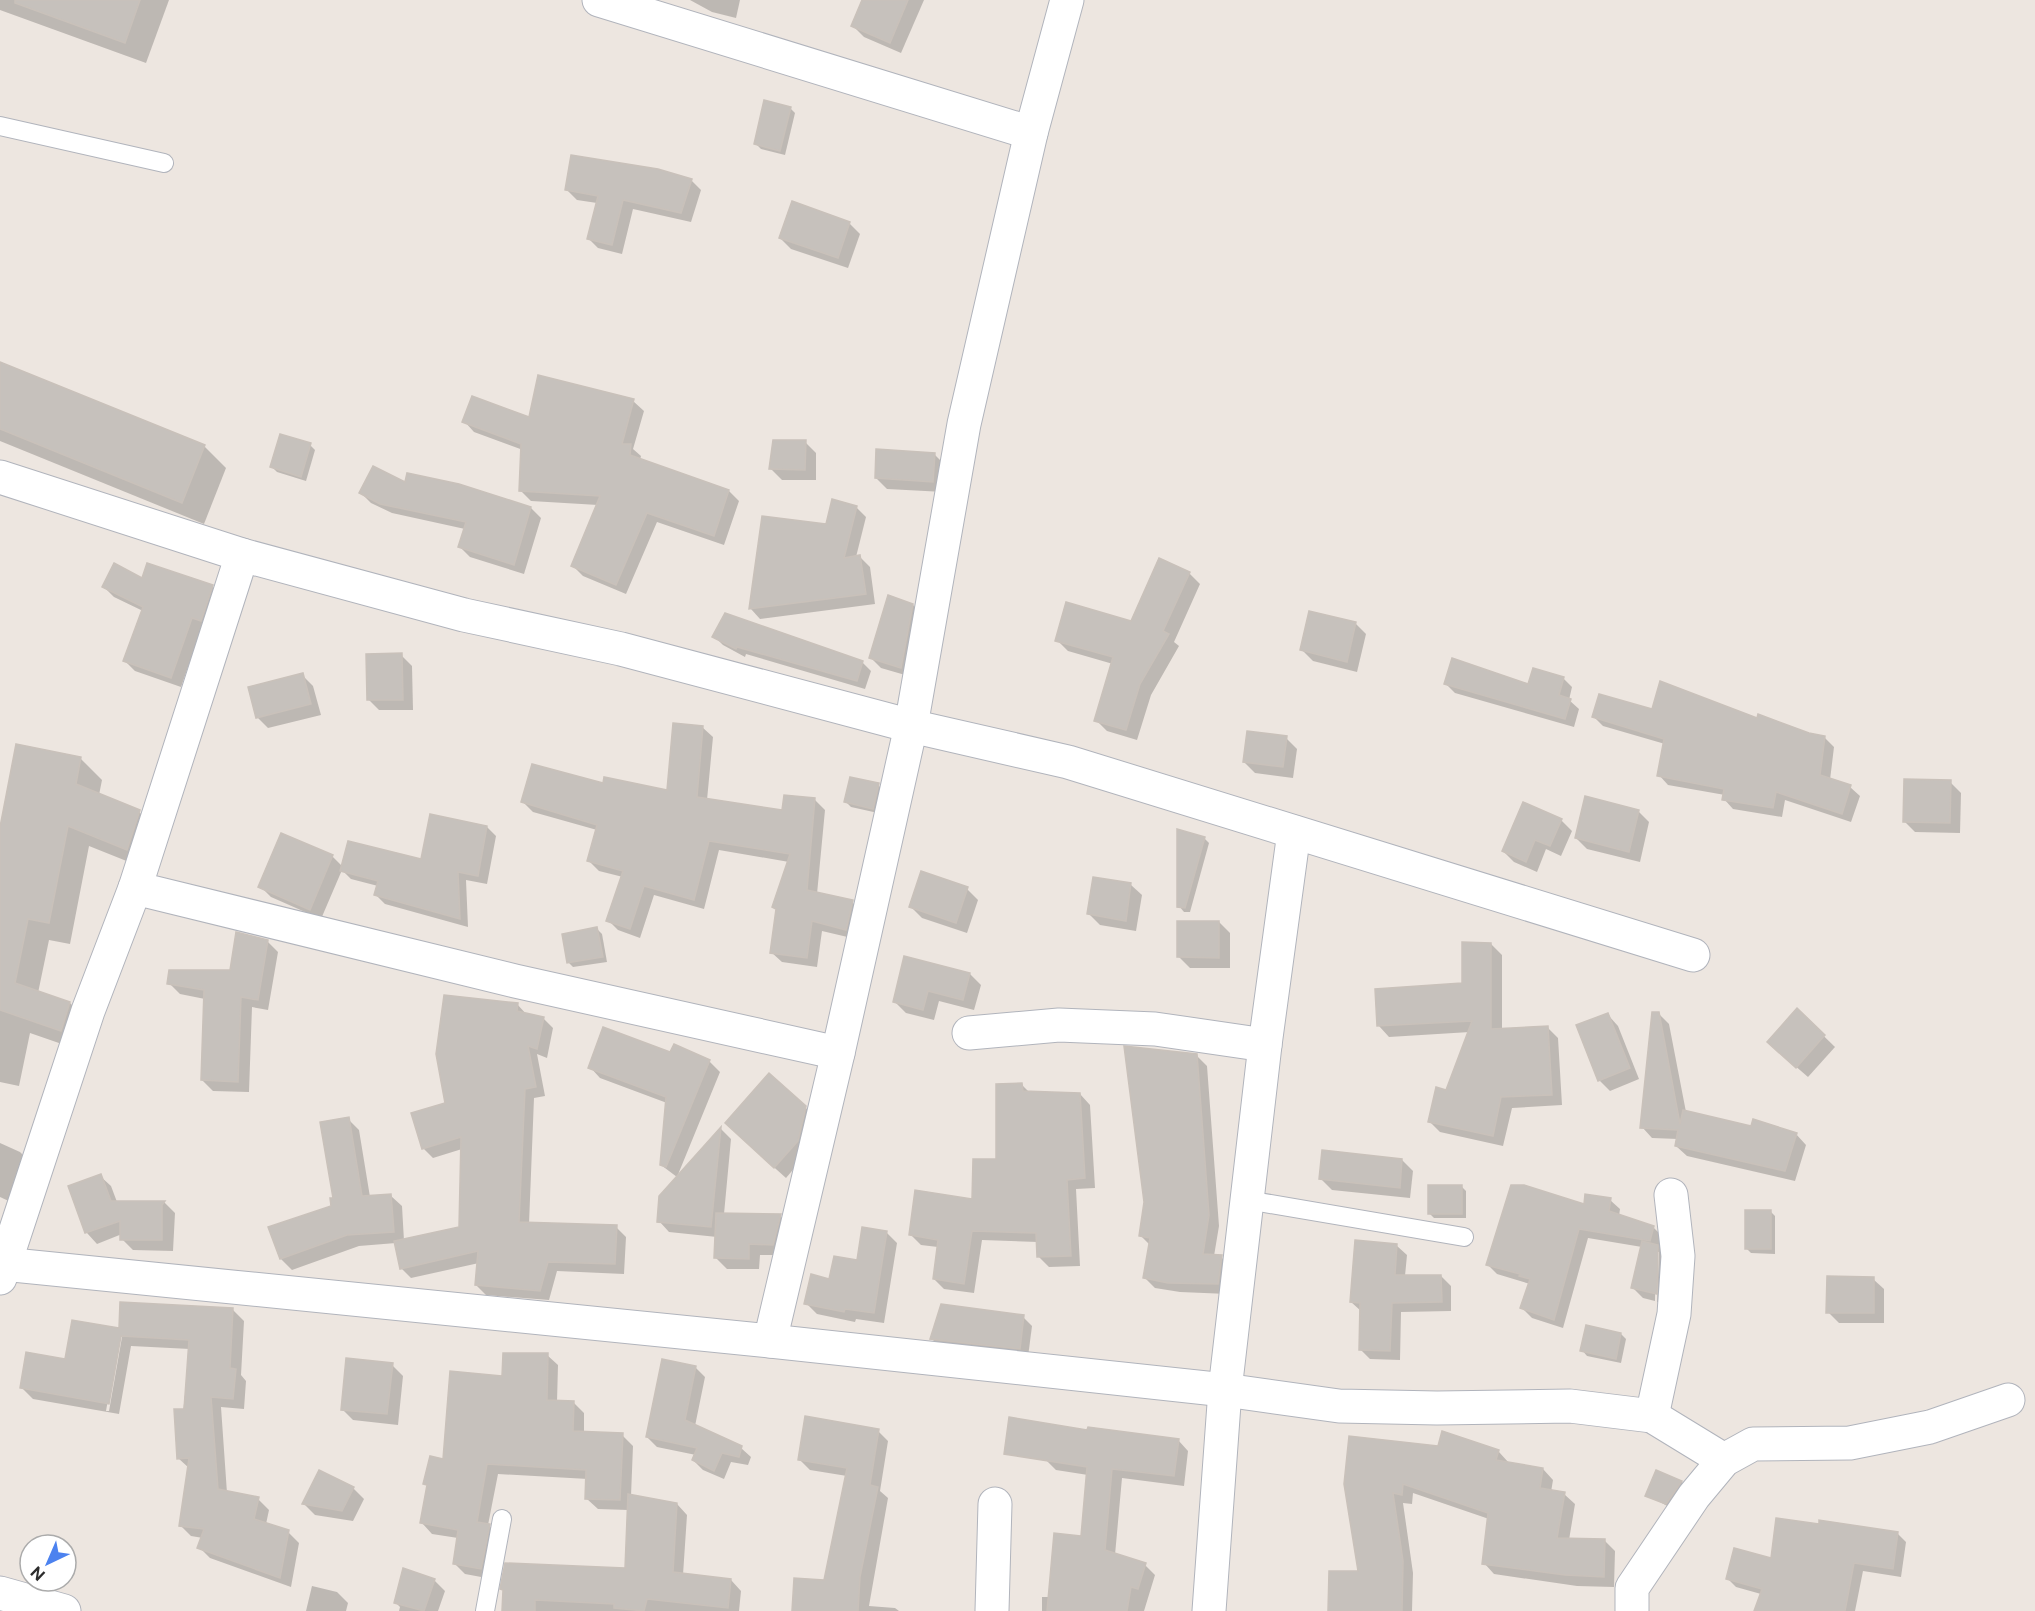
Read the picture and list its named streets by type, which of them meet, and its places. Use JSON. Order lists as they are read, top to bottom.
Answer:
{
  "north": "bottom left"
}
